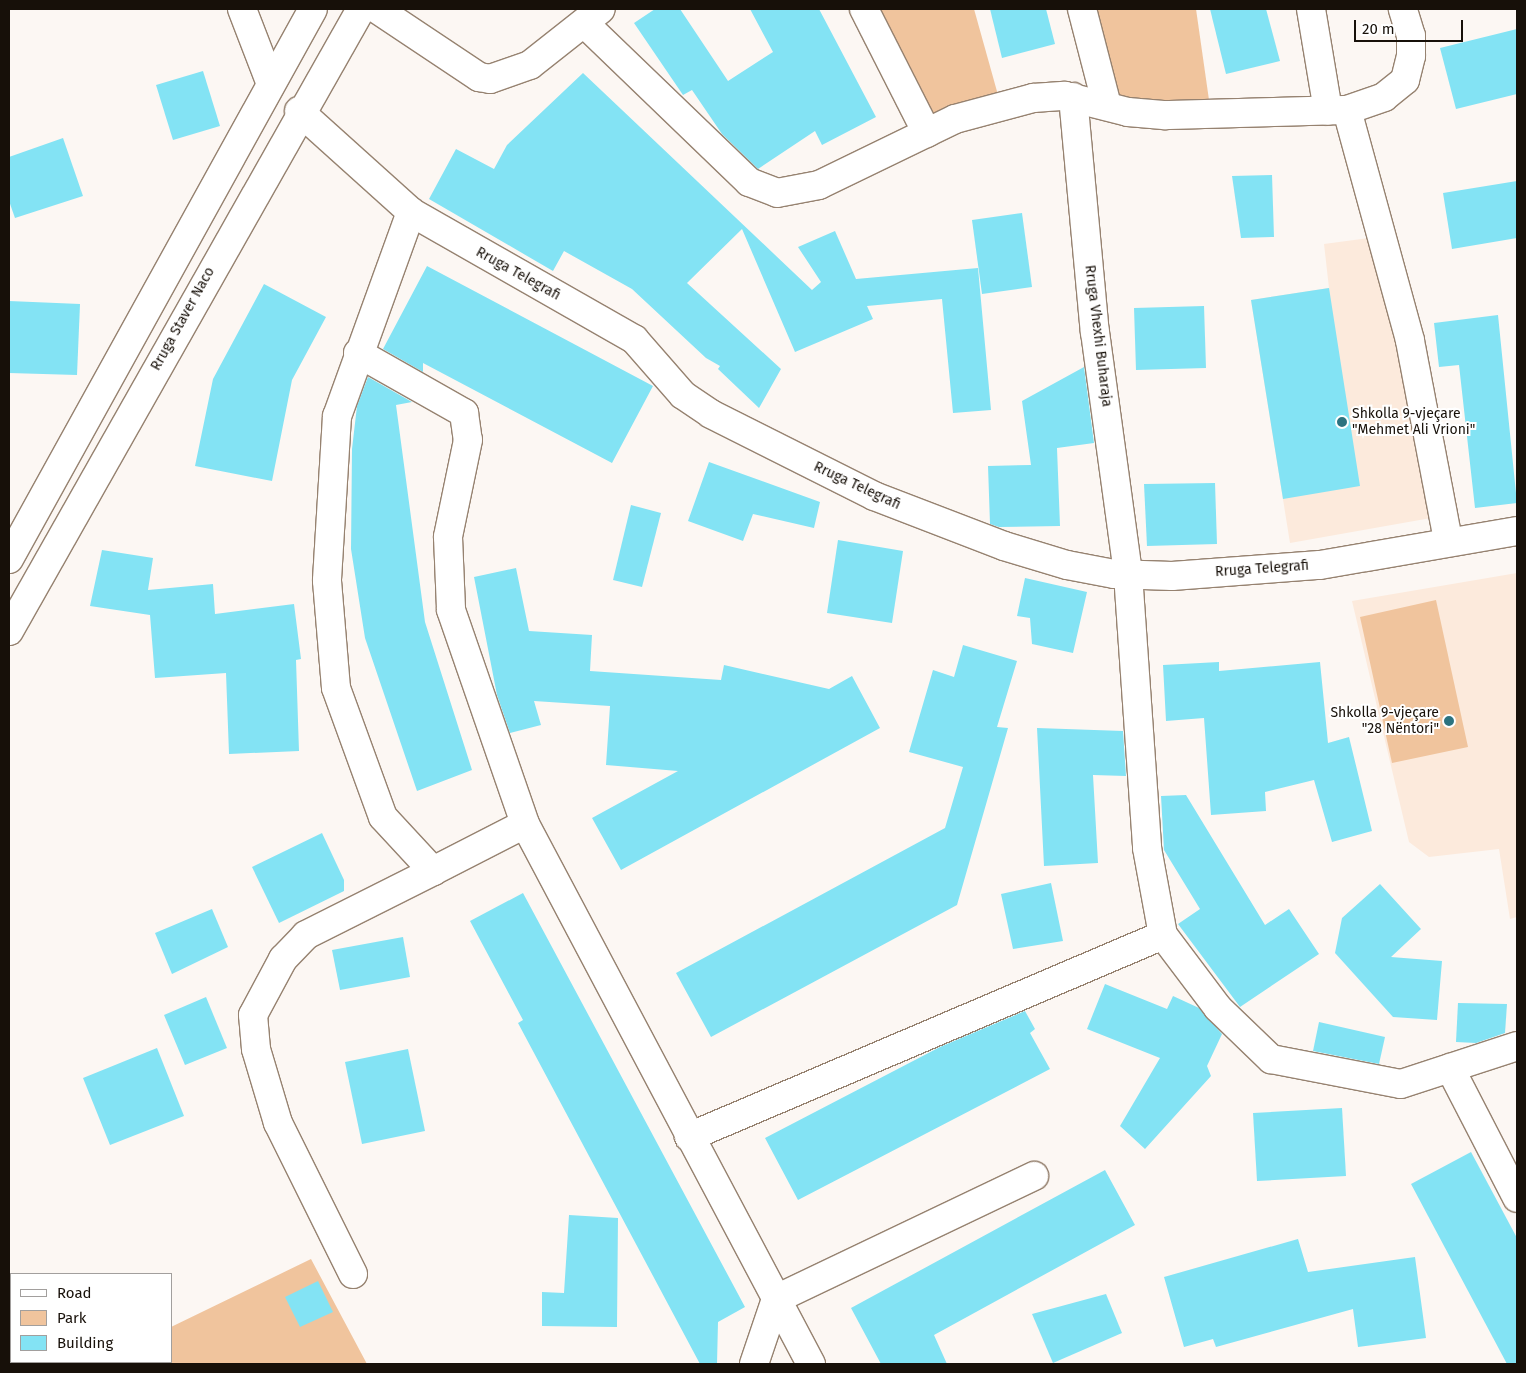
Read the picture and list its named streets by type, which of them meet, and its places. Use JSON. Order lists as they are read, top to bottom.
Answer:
{
  "streets": {
    "street": ["Rruga Telegrafi", "Rruga Staver Naco", "Rruga Vhexhi Buharaja"]
  },
  "crossings": [
    ["Rruga Telegrafi", "Rruga Staver Naco"],
    ["Rruga Telegrafi", "Rruga Vhexhi Buharaja"]
  ],
  "places": ["Shkolla 9-vjeçare \"Mehmet Ali Vrioni\"", "Shkolla 9-vjeçare \"28 Nëntori\""],
  "legend": ["Road", "Park", "Building"],
  "scale_bar": "20 m"
}
